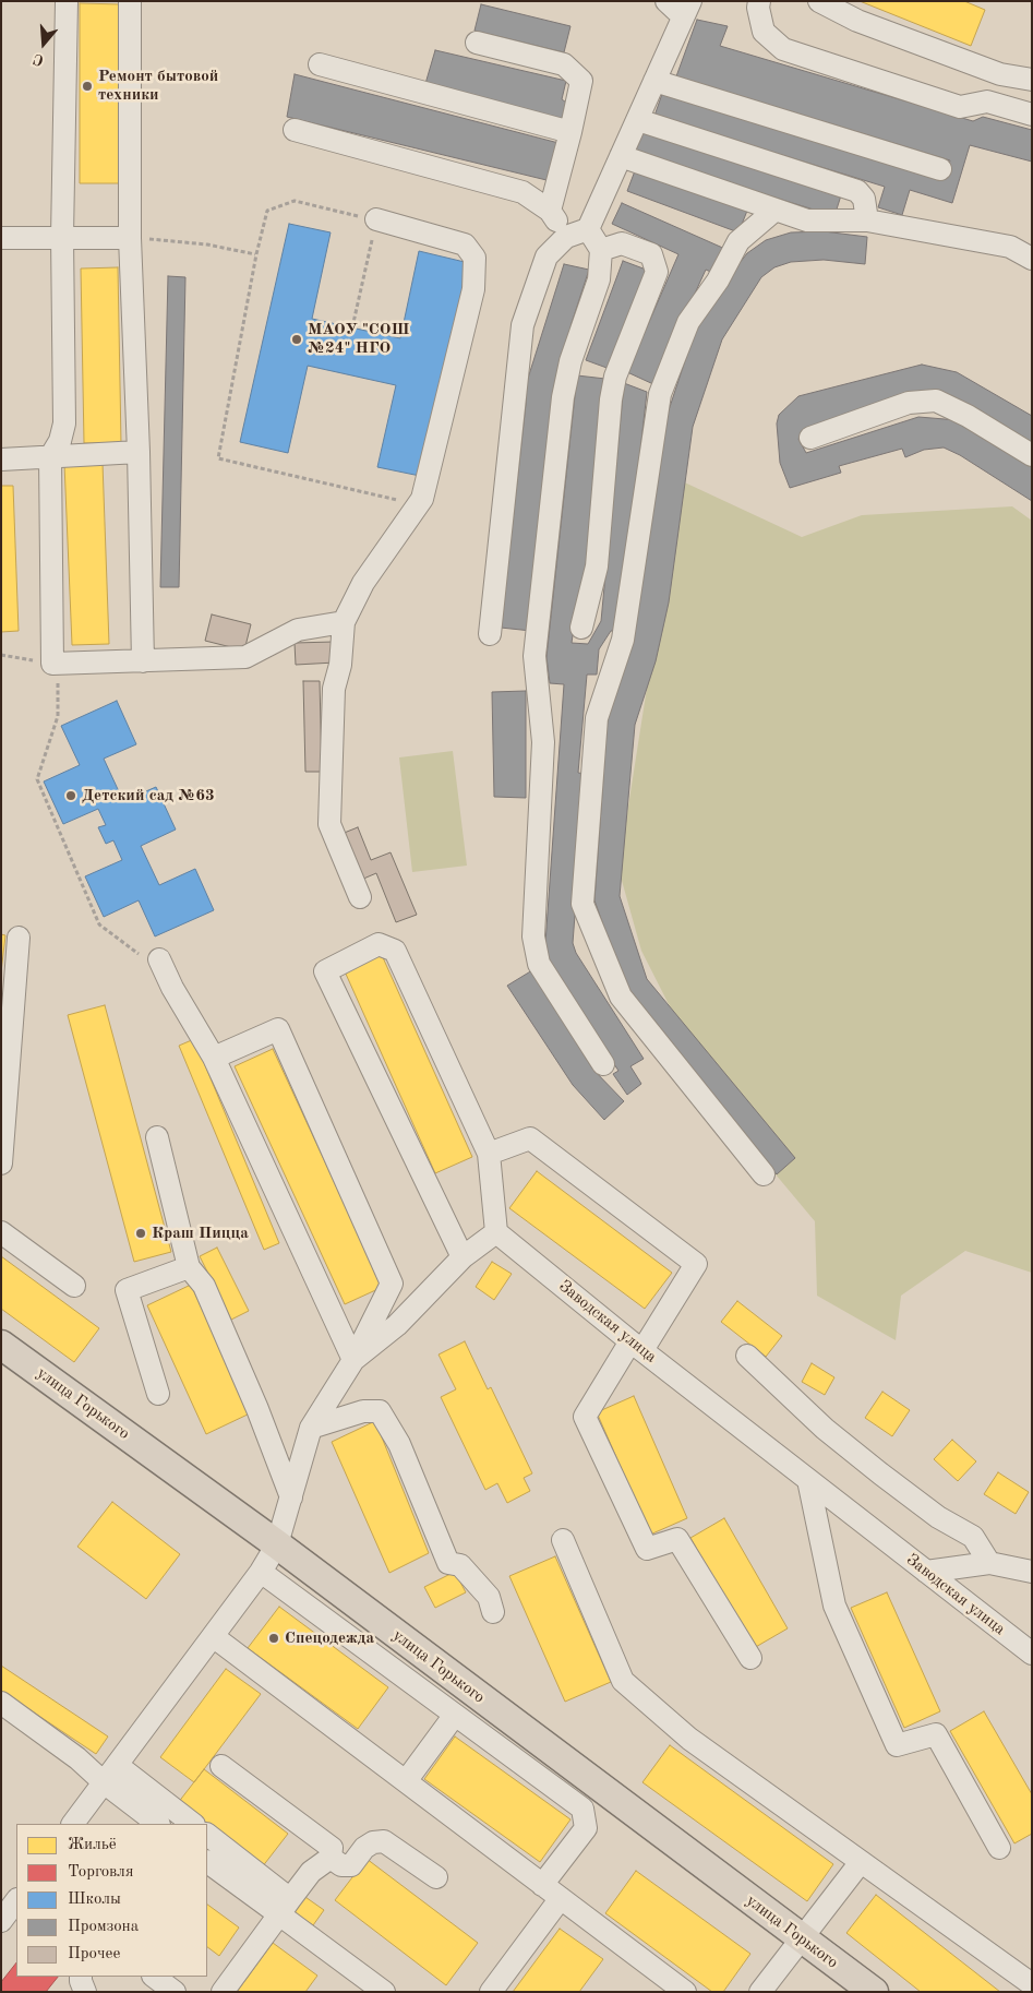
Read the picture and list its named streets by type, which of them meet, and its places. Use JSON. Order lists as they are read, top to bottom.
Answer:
{
  "streets": {
    "main road": ["улица Горького"],
    "street": ["Заводская улица"]
  },
  "places": [
    "Ремонт бытовой техники",
    "МАОУ \"СОШ №24\" НГО",
    "Детский сад №63",
    "Краш Пицца",
    "Спецодежда"
  ],
  "legend": [
    "Жильё",
    "Торговля",
    "Школы",
    "Промзона",
    "Прочее"
  ],
  "north": "bottom"
}
